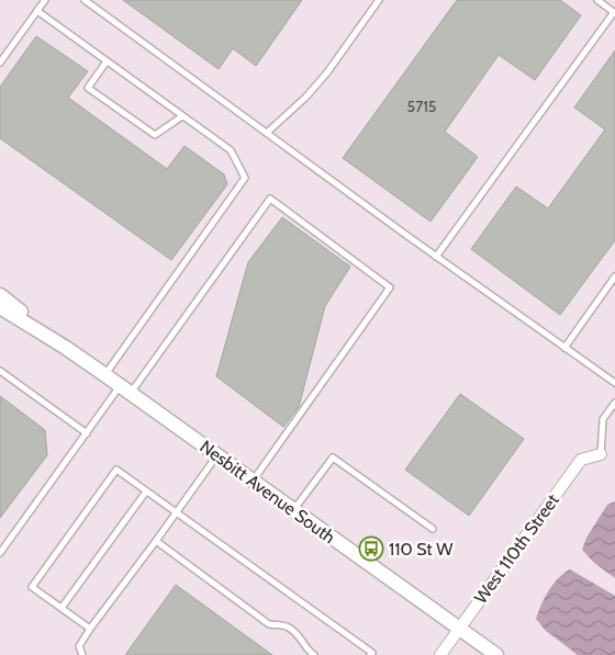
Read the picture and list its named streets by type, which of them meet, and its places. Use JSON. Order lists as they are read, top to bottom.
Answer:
{
  "streets": {
    "street": ["Nesbitt Avenue South", "West 110th Street"]
  },
  "crossings": [
    ["Nesbitt Avenue South", "West 110th Street"]
  ],
  "places": {
    "bus stop": ["110 St W"]
  },
  "house_numbers": ["5715"]
}
